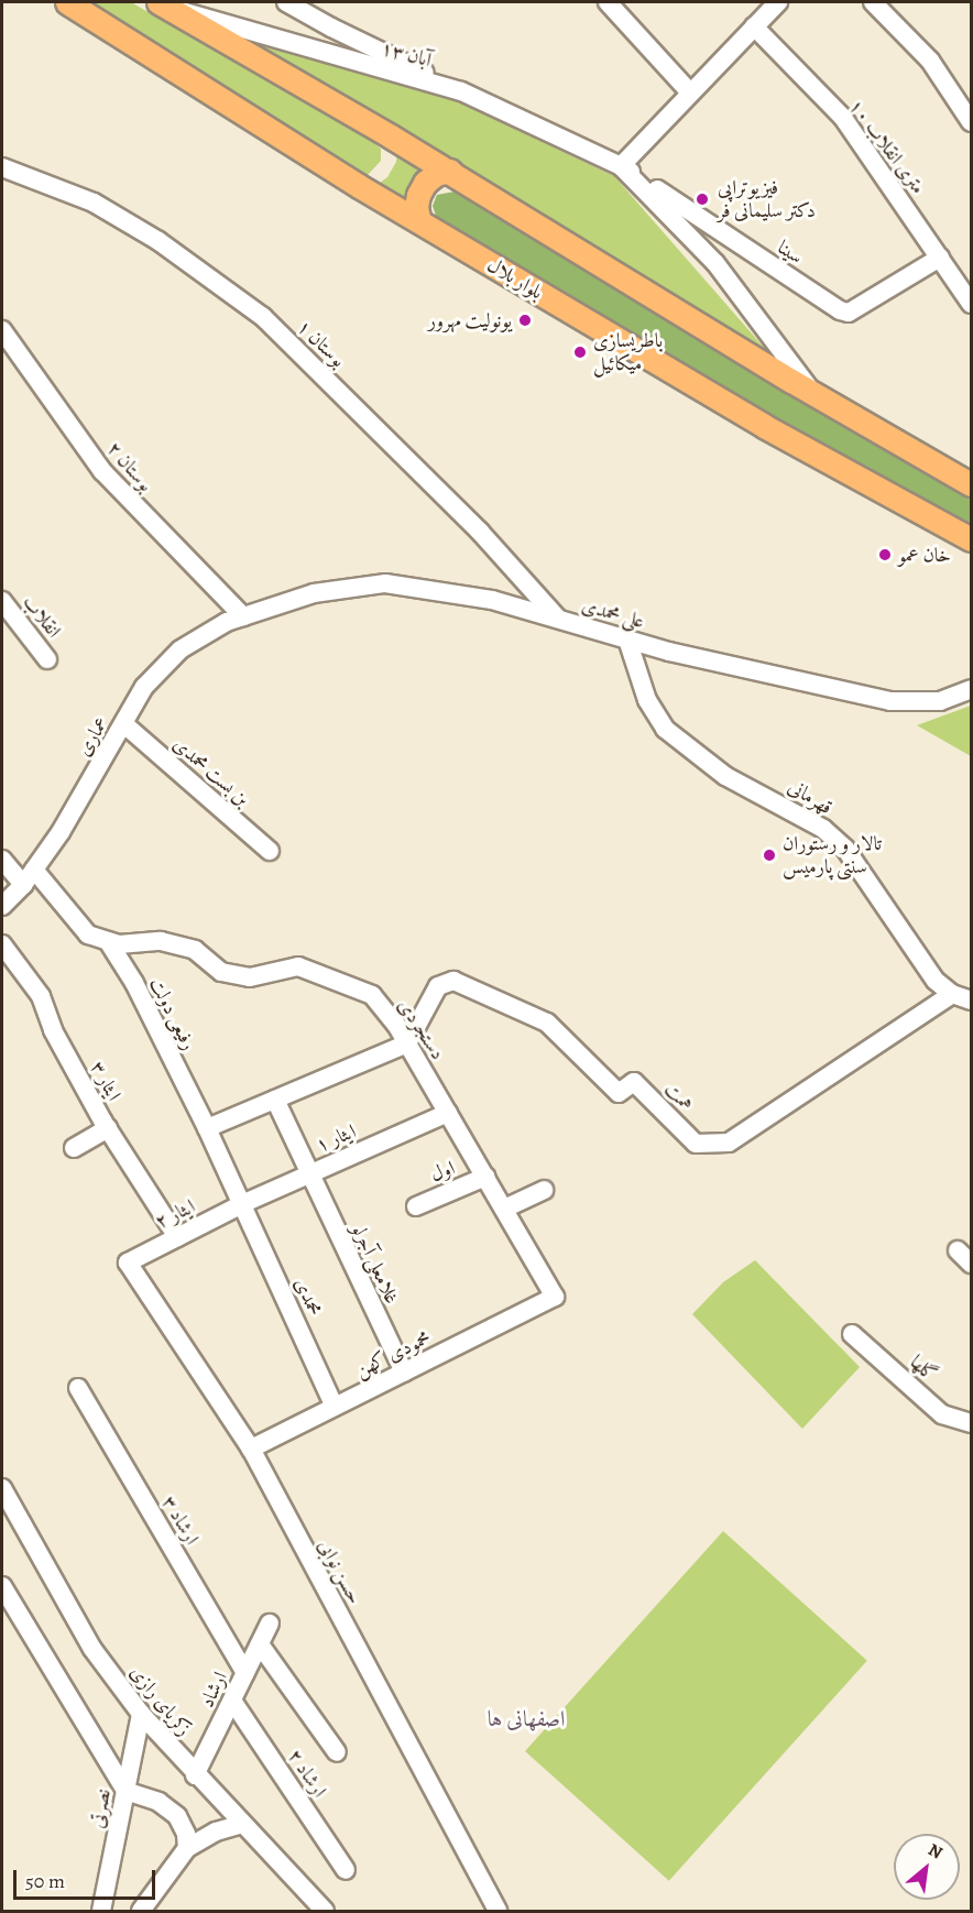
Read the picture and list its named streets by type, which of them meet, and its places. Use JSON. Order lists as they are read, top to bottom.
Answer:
{
  "streets": {
    "main road": ["بلوار بلال"],
    "street": [
      "۱۳ آبان",
      "۱۰ متری انقلاب",
      "سینا",
      "بوستان ۱",
      "بوستان ۲",
      "علی محمدی",
      "انقلاب",
      "عماری",
      "بن بست محمدی",
      "قهرمانی",
      "رفیعی دولت",
      "دستجردی",
      "ایثار ۳",
      "همت",
      "۱ ایثار",
      "اول",
      "ایثار ۲",
      "غلامعلی آجرلو",
      "محمدی",
      "محمودی کهن",
      "گلها",
      "ارشاد ۳",
      "حسن نوابی",
      "ارشاد",
      "زکریای رازی",
      "ارشاد ۲",
      "نصرتی"
    ]
  },
  "crossings": [
    ["۱۳ آبان", "سینا"],
    ["۱۰ متری انقلاب", "سینا"],
    ["بوستان ۱", "علی محمدی"],
    ["بوستان ۲", "علی محمدی"],
    ["بوستان ۲", "عماری"],
    ["علی محمدی", "عماری"],
    ["علی محمدی", "قهرمانی"],
    ["عماری", "بن بست محمدی"],
    ["عماری", "رفیعی دولت"],
    ["قهرمانی", "همت"],
    ["رفیعی دولت", "دستجردی"],
    ["رفیعی دولت", "۱ ایثار"],
    ["رفیعی دولت", "ایثار ۲"],
    ["رفیعی دولت", "محمدی"],
    ["دستجردی", "همت"],
    ["دستجردی", "۱ ایثار"],
    ["دستجردی", "اول"],
    ["دستجردی", "محمودی کهن"],
    ["ایثار ۳", "ایثار ۲"],
    ["۱ ایثار", "ایثار ۲"],
    ["۱ ایثار", "غلامعلی آجرلو"],
    ["۱ ایثار", "محمدی"],
    ["ایثار ۲", "محمدی"],
    ["ایثار ۲", "حسن نوابی"],
    ["غلامعلی آجرلو", "محمودی کهن"],
    ["محمدی", "محمودی کهن"],
    ["محمودی کهن", "حسن نوابی"],
    ["ارشاد ۳", "ارشاد"],
    ["ارشاد", "زکریای رازی"],
    ["ارشاد", "ارشاد ۲"],
    ["زکریای رازی", "نصرتی"]
  ],
  "districts": ["اصفهانی ها"],
  "places": [
    "فیزیوتراپی دکتر سلیمانی فر",
    "یونولیت مهرور",
    "باطریسازی میکائیل",
    "خان عمو",
    "تالار و رستوران سنتی پارمیس"
  ],
  "scale_bar": "50 m",
  "north": "top right"
}
